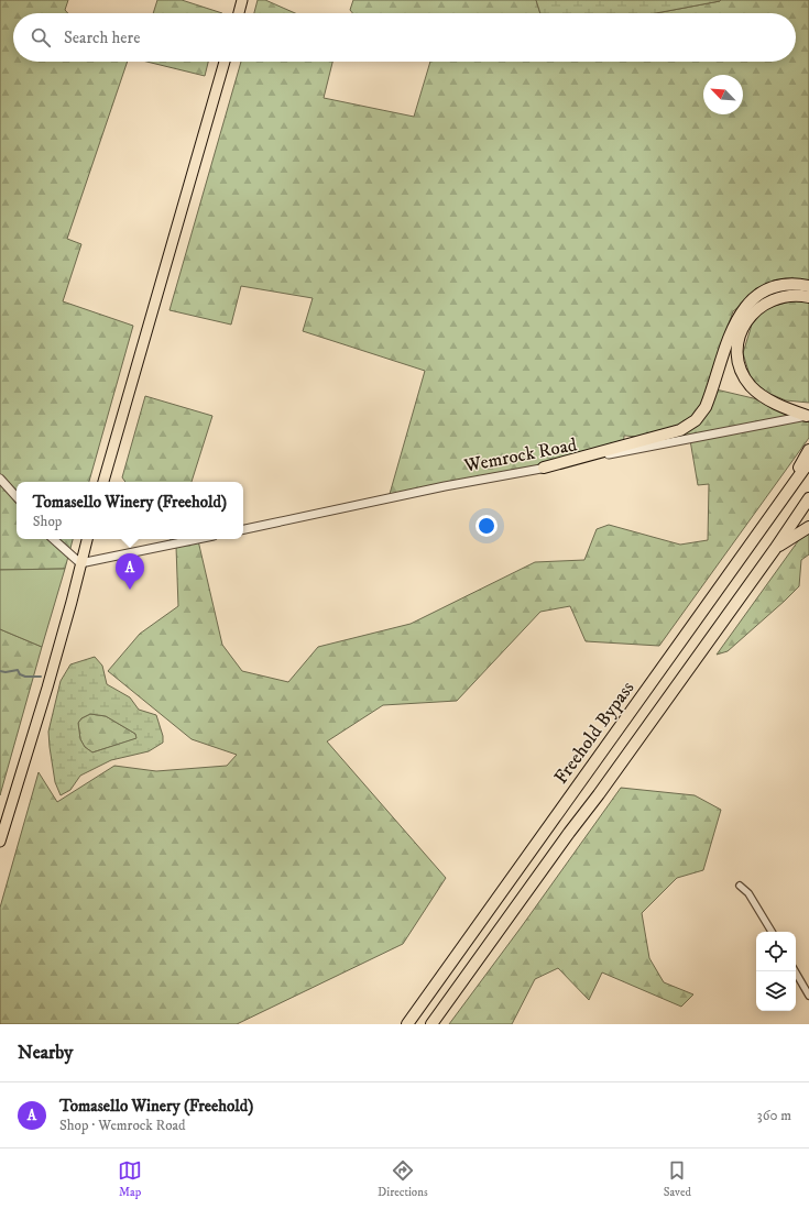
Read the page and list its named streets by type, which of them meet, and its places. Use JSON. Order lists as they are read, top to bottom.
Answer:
{
  "streets": {
    "highway": ["Freehold Bypass"],
    "street": ["Wemrock Road"]
  },
  "north": "top left",
  "page": {
    "search": "Search here",
    "popup": ["Tomasello Winery (Freehold)", "Shop"],
    "pins": "A",
    "heading": "Nearby",
    "list": [
      {
        "mark": "A",
        "name": "Tomasello Winery (Freehold)",
        "note": "Shop · Wemrock Road",
        "value": "360 m"
      }
    ],
    "nav": ["Map", "Directions", "Saved"]
  }
}
